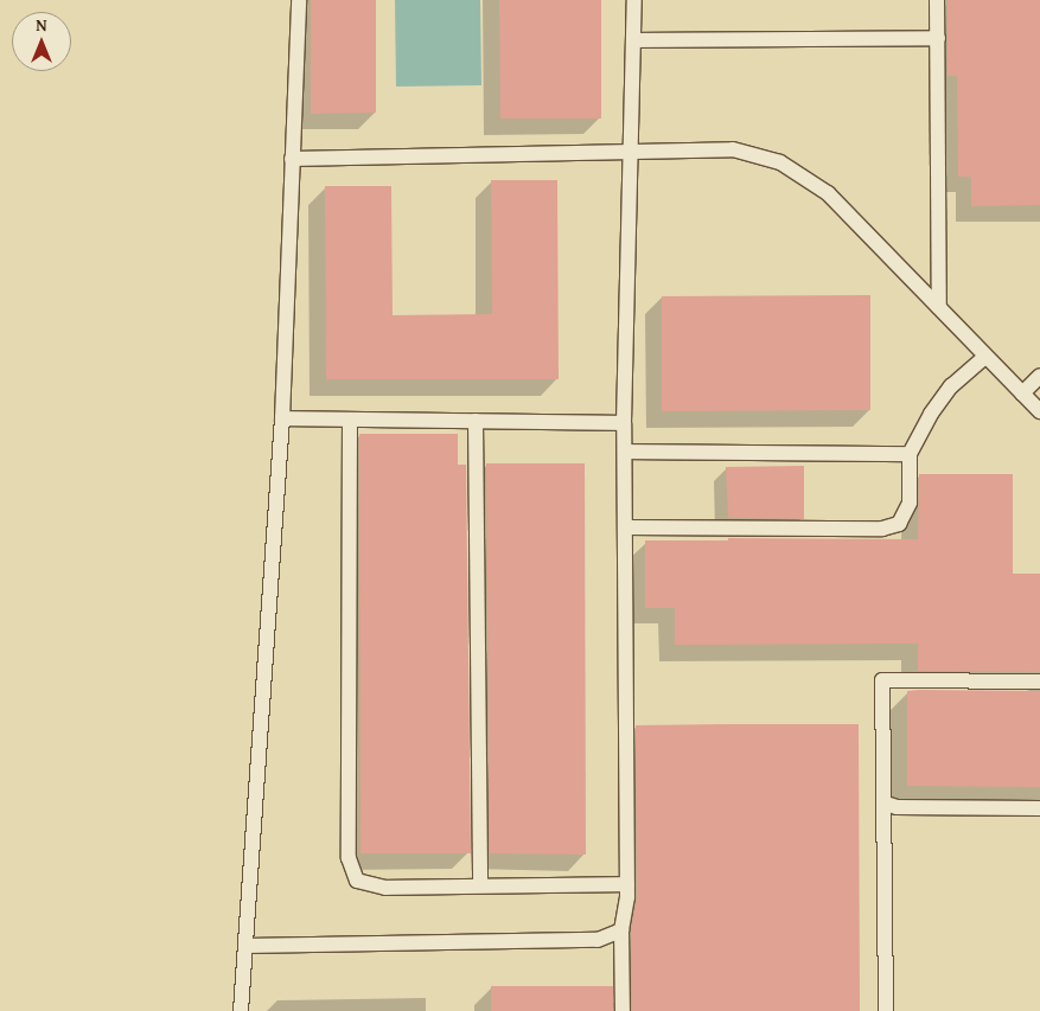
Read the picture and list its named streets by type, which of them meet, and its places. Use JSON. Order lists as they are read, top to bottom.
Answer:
{
  "north": "top"
}
